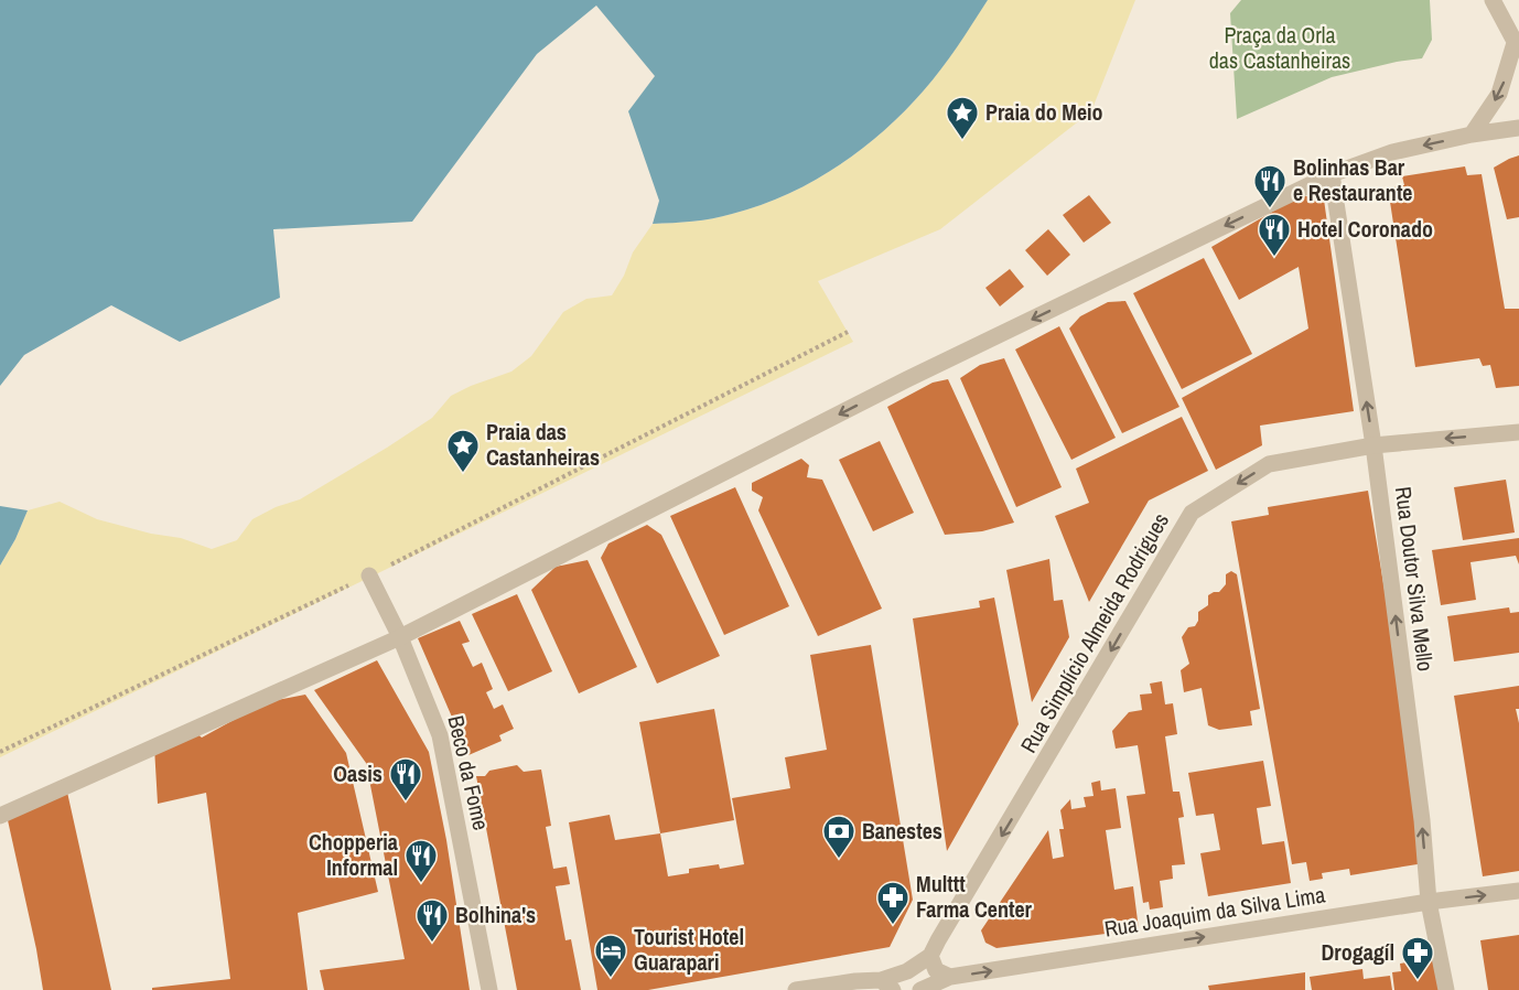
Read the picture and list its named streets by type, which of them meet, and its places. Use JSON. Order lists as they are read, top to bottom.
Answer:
{
  "streets": {
    "street": [
      "Rua Doutor Silva Mello",
      "Rua Simplício Almeida Rodrigues",
      "Beco da Fome",
      "Rua Joaquim da Silva Lima"
    ]
  },
  "crossings": [
    ["Rua Doutor Silva Mello", "Rua Simplício Almeida Rodrigues"],
    ["Rua Doutor Silva Mello", "Rua Joaquim da Silva Lima"]
  ],
  "one_way": ["Rua Doutor Silva Mello", "Rua Simplício Almeida Rodrigues", "Rua Joaquim da Silva Lima"],
  "parks": ["Praça da Orla das Castanheiras"],
  "places": {
    "place": ["Praia do Meio", "Praia das Castanheiras"],
    "restaurant": [
      "Bolinhas Bar e Restaurante",
      "Hotel Coronado",
      "Oasis",
      "Chopperia Informal",
      "Bolhina's"
    ],
    "bank": ["Banestes"],
    "pharmacy": ["Multtt Farma Center", "Drogagíl"],
    "hotel": ["Tourist Hotel Guarapari"]
  }
}
